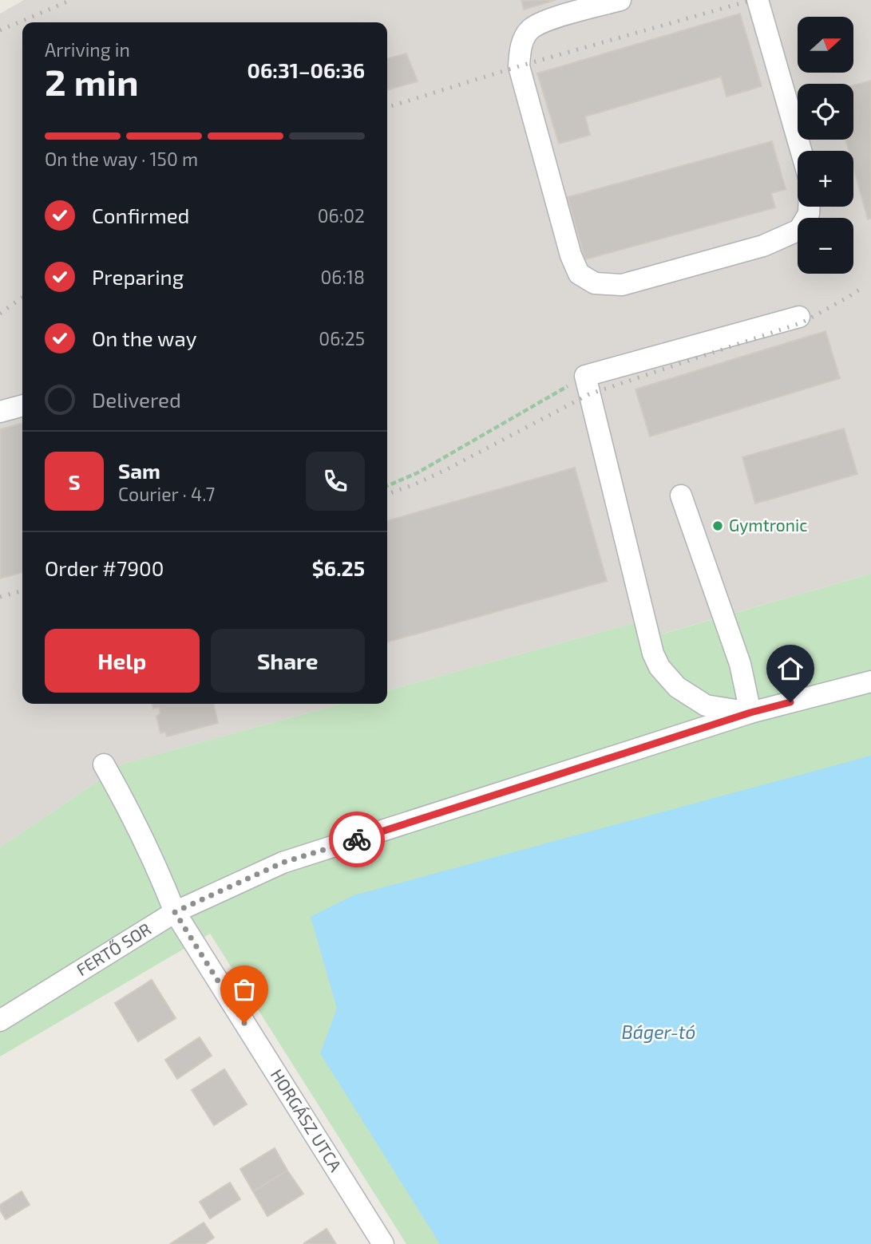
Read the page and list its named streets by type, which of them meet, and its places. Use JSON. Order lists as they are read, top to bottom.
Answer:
{
  "streets": {
    "street": ["FERTŐ SOR", "HORGÁSZ UTCA"]
  },
  "crossings": [
    ["FERTŐ SOR", "HORGÁSZ UTCA"]
  ],
  "water": ["Báger-tó"],
  "places": ["Gymtronic"],
  "north": "right",
  "page": {
    "map_buttons": ["+", "−"],
    "heading": ["2 min", "Arriving in", "06:31–06:36"],
    "panel": [
      "Sam",
      "Courier · 4.7",
      "Order #7900",
      "$6.25"
    ],
    "bar": "On the way · 150 m",
    "list": [
      ["Confirmed", "06:02"],
      ["Preparing", "06:18"],
      ["On the way", "06:25"],
      "Delivered"
    ],
    "round": "S",
    "buttons": ["Help", "Share"]
  }
}
